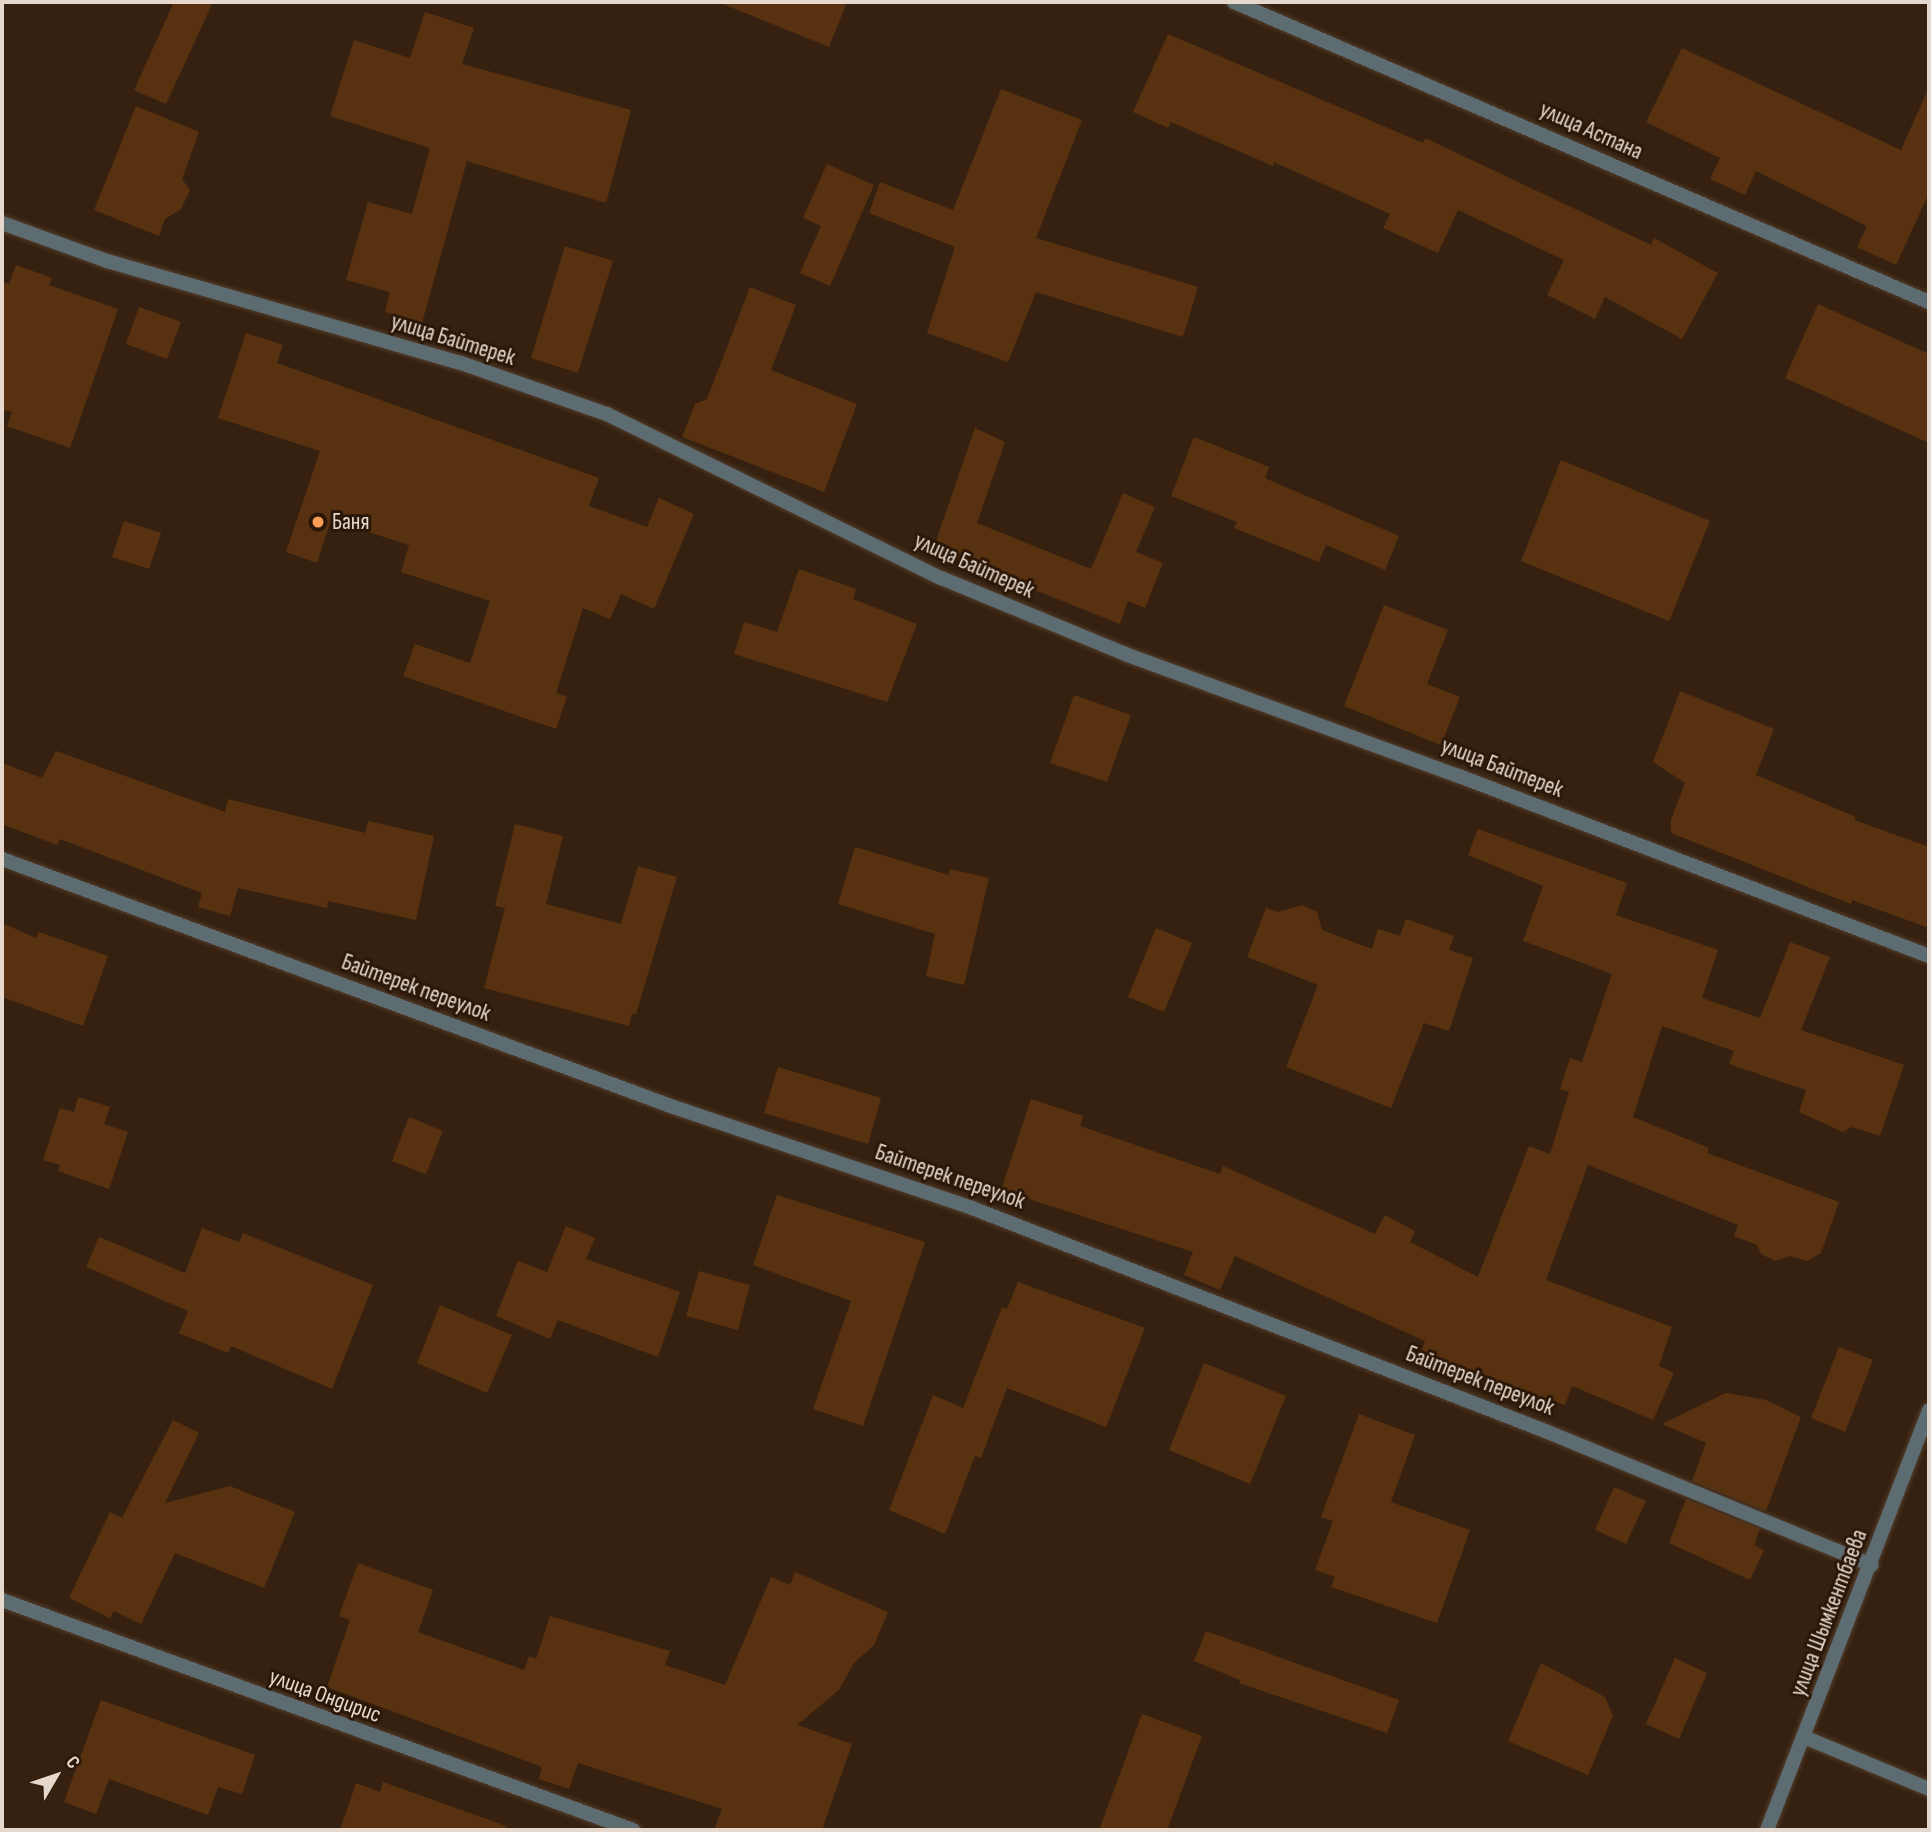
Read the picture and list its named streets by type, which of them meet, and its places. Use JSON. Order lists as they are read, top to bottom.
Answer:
{
  "streets": {
    "street": [
      "улица Астана",
      "улица Байтерек",
      "Байтерек переулок",
      "улица Шымкентбаева",
      "улица Ондирис"
    ]
  },
  "crossings": [
    ["Байтерек переулок", "улица Шымкентбаева"]
  ],
  "places": ["Баня"],
  "north": "top right"
}
